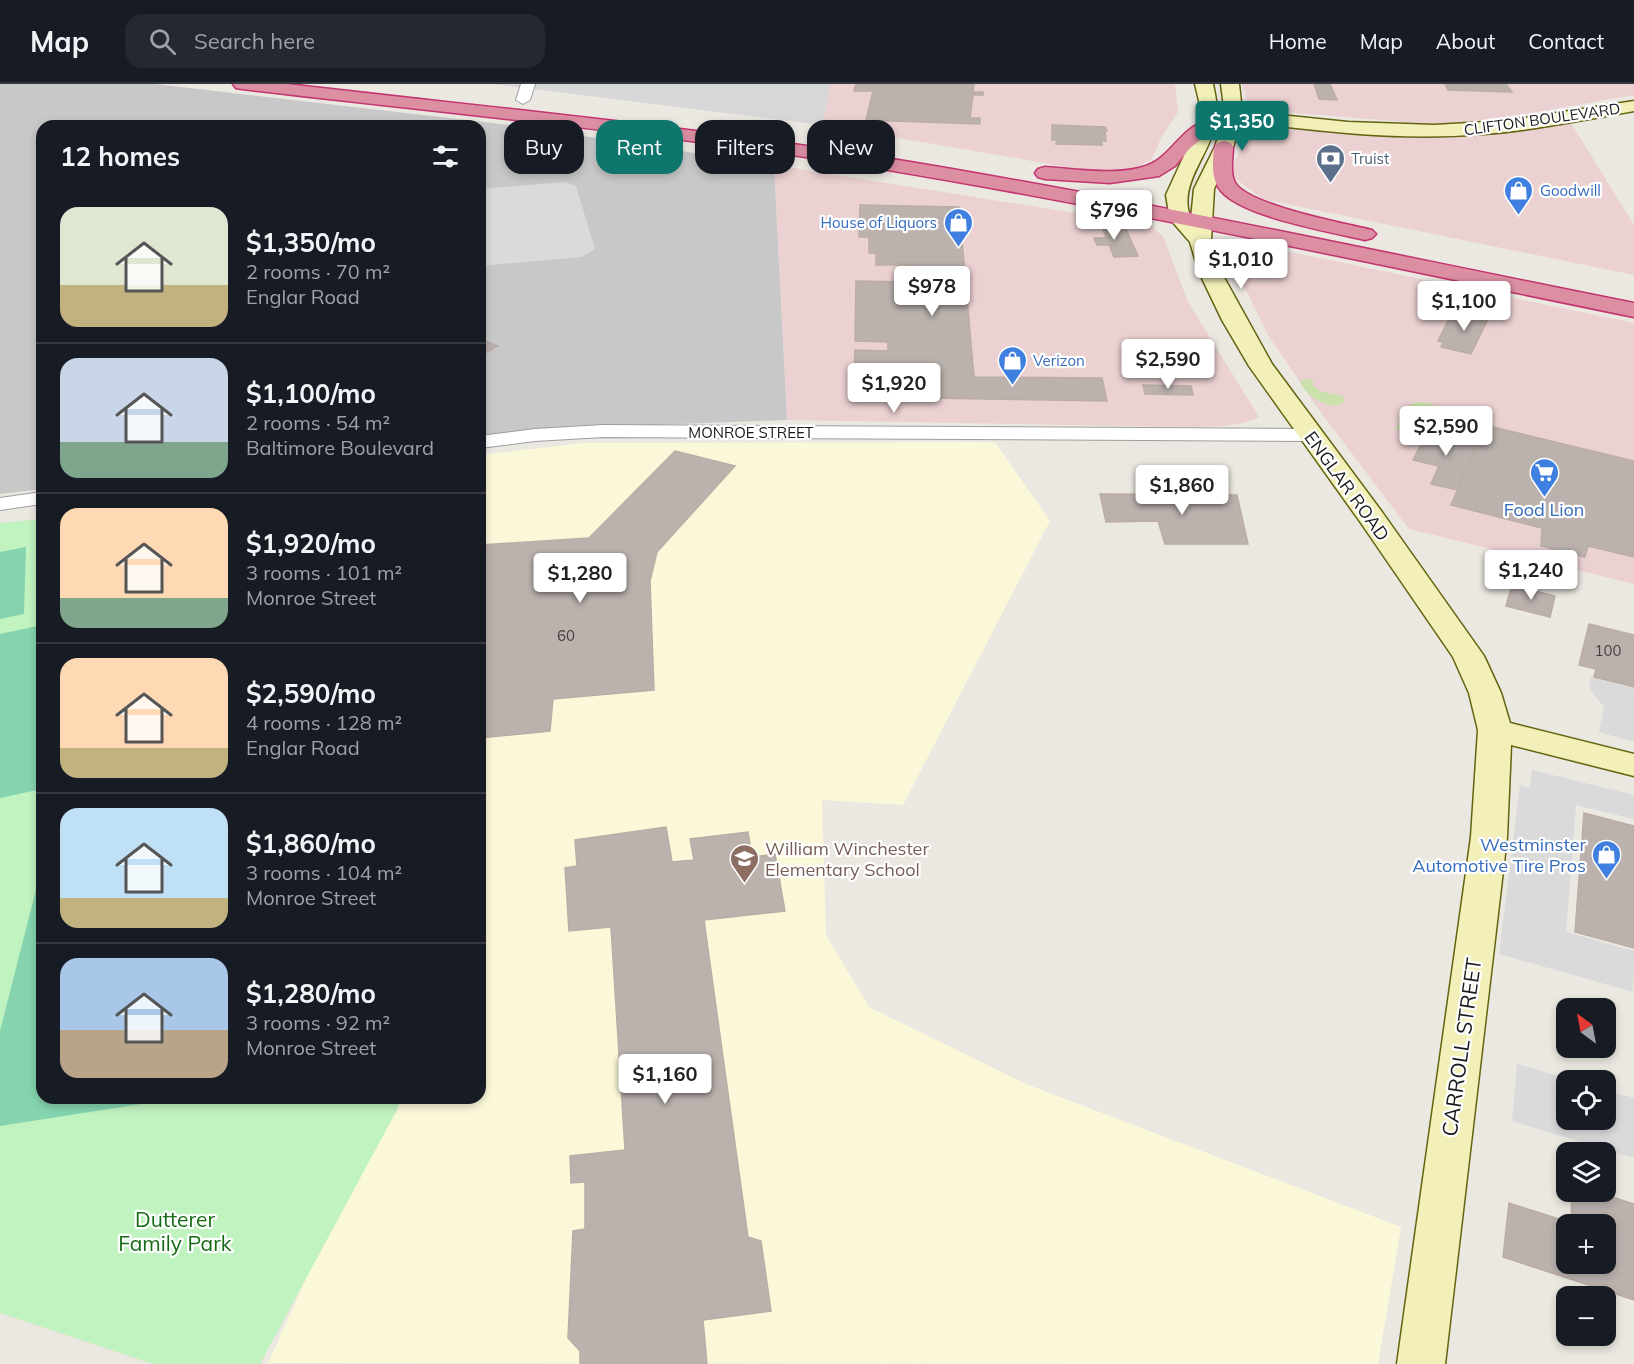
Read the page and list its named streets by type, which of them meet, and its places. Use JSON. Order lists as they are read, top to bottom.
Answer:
{
  "streets": {
    "street": [
      "CLIFTON BOULEVARD",
      "MONROE STREET",
      "ENGLAR ROAD",
      "CARROLL STREET"
    ]
  },
  "crossings": [
    ["CLIFTON BOULEVARD", "ENGLAR ROAD"],
    ["MONROE STREET", "ENGLAR ROAD"],
    ["ENGLAR ROAD", "CARROLL STREET"]
  ],
  "parks": ["Dutterer Family Park"],
  "places": {
    "bank": ["Truist"],
    "shop": [
      "Goodwill",
      "House of Liquors",
      "Verizon",
      "Westminster Automotive Tire Pros"
    ],
    "supermarket": ["Food Lion"],
    "school or university": ["William Winchester Elementary School"]
  },
  "house_numbers": ["60", "100"],
  "north": "top left",
  "page": {
    "header": "Map",
    "search": "Search here",
    "nav": [
      "Home",
      "Map",
      "About",
      "Contact"
    ],
    "price": [
      "$1,350",
      "$796",
      "$1,010",
      "$978",
      "$1,100",
      "$2,590",
      "$1,920",
      "$2,590",
      "$1,860",
      "$1,240",
      "$1,280",
      "$1,160"
    ],
    "chip": [
      "Buy",
      "Rent",
      "Filters",
      "New"
    ],
    "heading": "12 homes",
    "list": [
      {
        "name": "$1,350/mo",
        "note": "2 rooms · 70 m² · Englar Road"
      },
      {
        "name": "$1,100/mo",
        "note": "2 rooms · 54 m² · Baltimore Boulevard"
      },
      {
        "name": "$1,920/mo",
        "note": "3 rooms · 101 m² · Monroe Street"
      },
      {
        "name": "$2,590/mo",
        "note": "4 rooms · 128 m² · Englar Road"
      },
      {
        "name": "$1,860/mo",
        "note": "3 rooms · 104 m² · Monroe Street"
      },
      {
        "name": "$1,280/mo",
        "note": "3 rooms · 92 m² · Monroe Street"
      }
    ],
    "map_buttons": ["+", "−"]
  }
}
